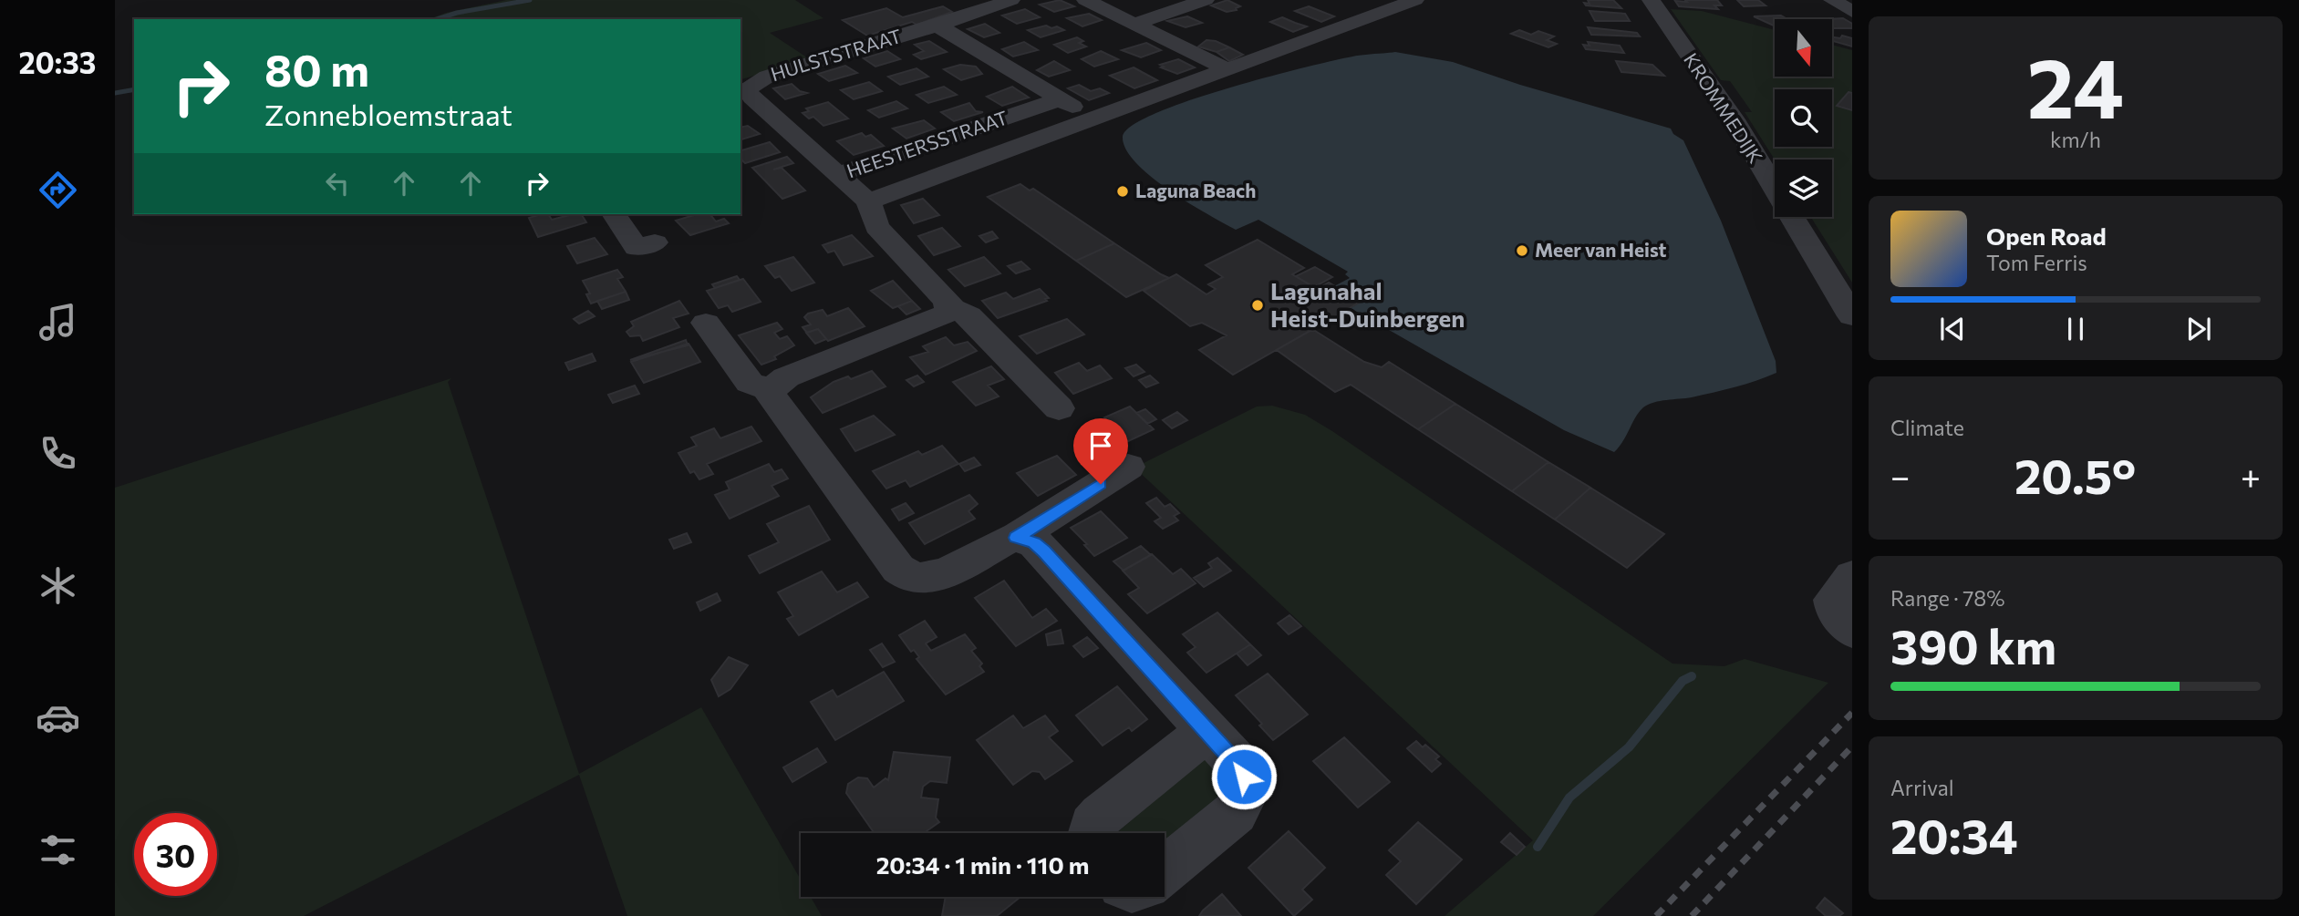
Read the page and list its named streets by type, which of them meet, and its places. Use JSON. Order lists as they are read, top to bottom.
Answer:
{
  "streets": {
    "street": ["HULSTSTRAAT", "KROMMEDIJK", "HEESTERSSTRAAT"]
  },
  "crossings": [
    ["HULSTSTRAAT", "HEESTERSSTRAAT"]
  ],
  "places": ["Laguna Beach", "Meer van Heist", "Lagunahal Heist-Duinbergen"],
  "north": "bottom",
  "page": {
    "tabs": "20:33",
    "tile": [
      ["24", "km/h"],
      "Climate",
      ["Range · 78%", "390 km"],
      ["Arrival", "20:34"]
    ],
    "turn": ["80 m", "Zonnebloemstraat"],
    "song": ["Open Road", "Tom Ferris"],
    "heat": ["−", "20.5°", "+"],
    "limit": "30",
    "trip": "20:34 · 1 min · 110 m"
  }
}
